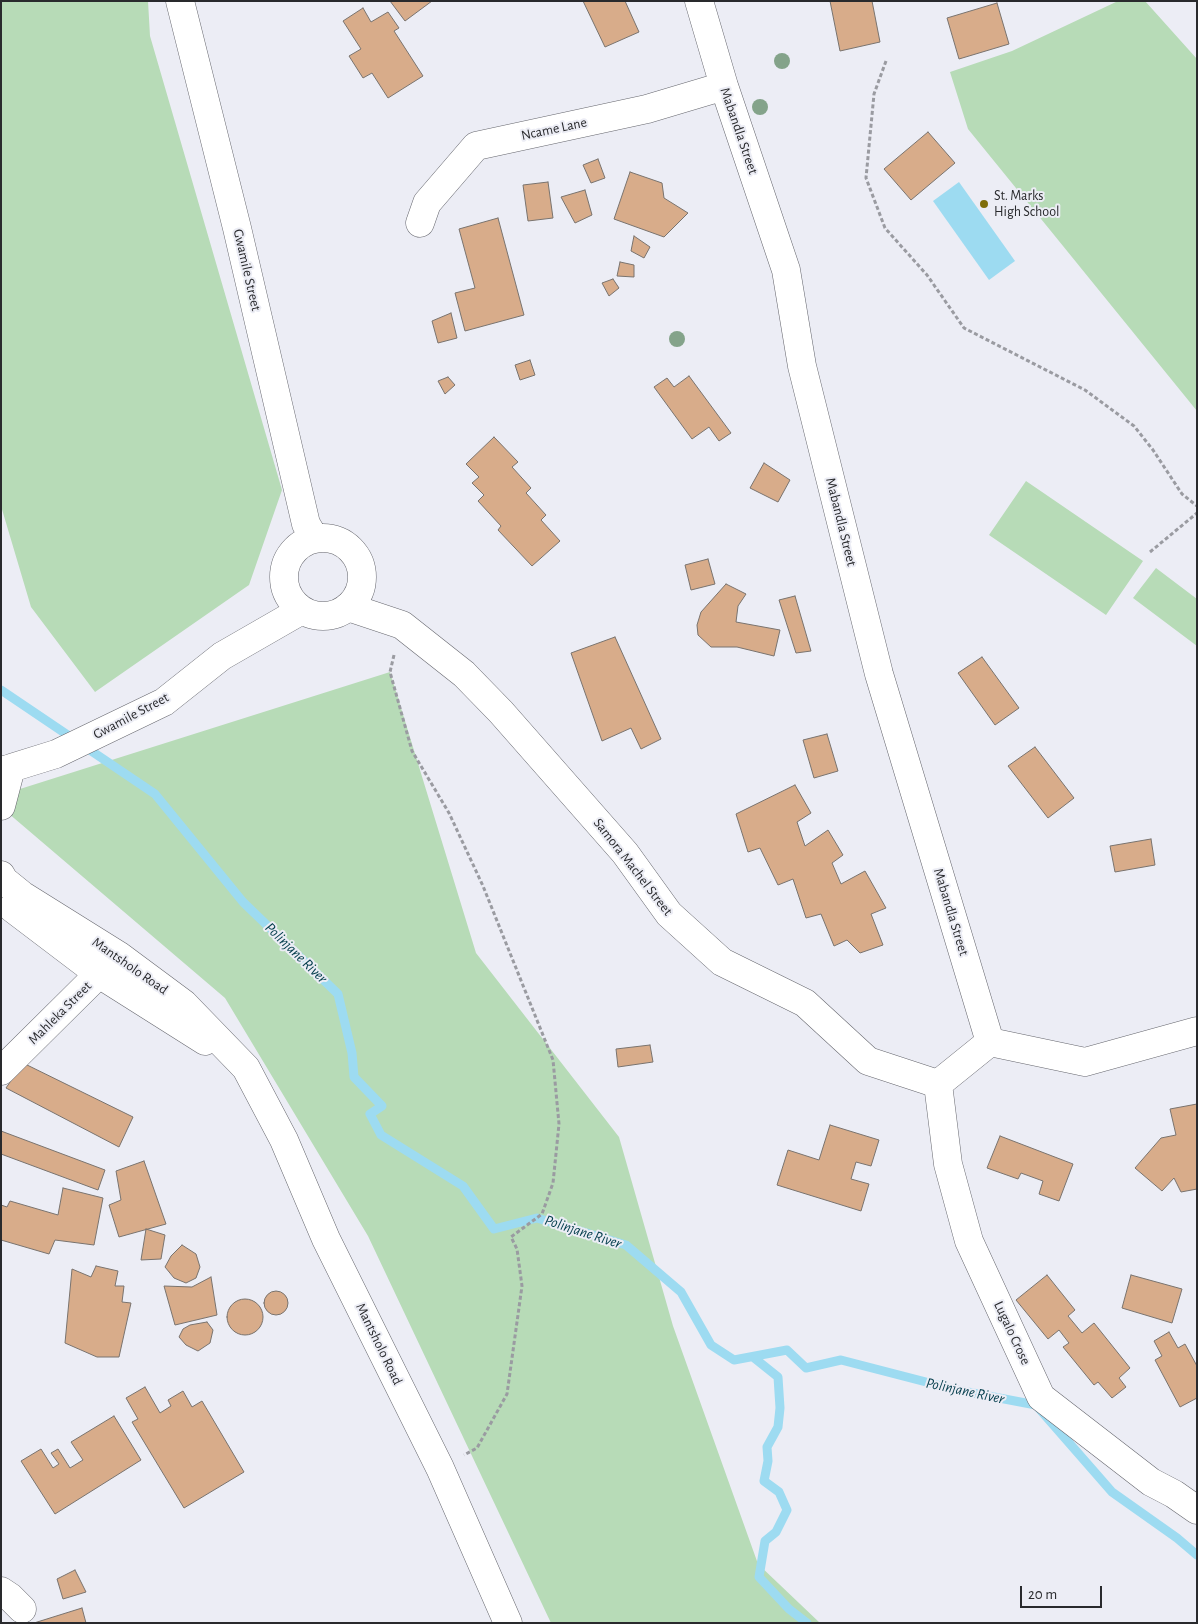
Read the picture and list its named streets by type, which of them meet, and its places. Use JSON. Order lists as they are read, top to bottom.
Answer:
{
  "streets": {
    "street": [
      "Ncame Lane",
      "Mabandla Street",
      "Gwamile Street",
      "Samora Machel Street",
      "Mantsholo Road",
      "Mahleka Street",
      "Lugalo Crose"
    ]
  },
  "crossings": [
    ["Ncame Lane", "Mabandla Street"],
    ["Gwamile Street", "Samora Machel Street"],
    ["Samora Machel Street", "Lugalo Crose"],
    ["Mantsholo Road", "Mahleka Street"]
  ],
  "water": ["Polinjane River"],
  "places": ["St. Marks High School"],
  "scale_bar": "20 m"
}
